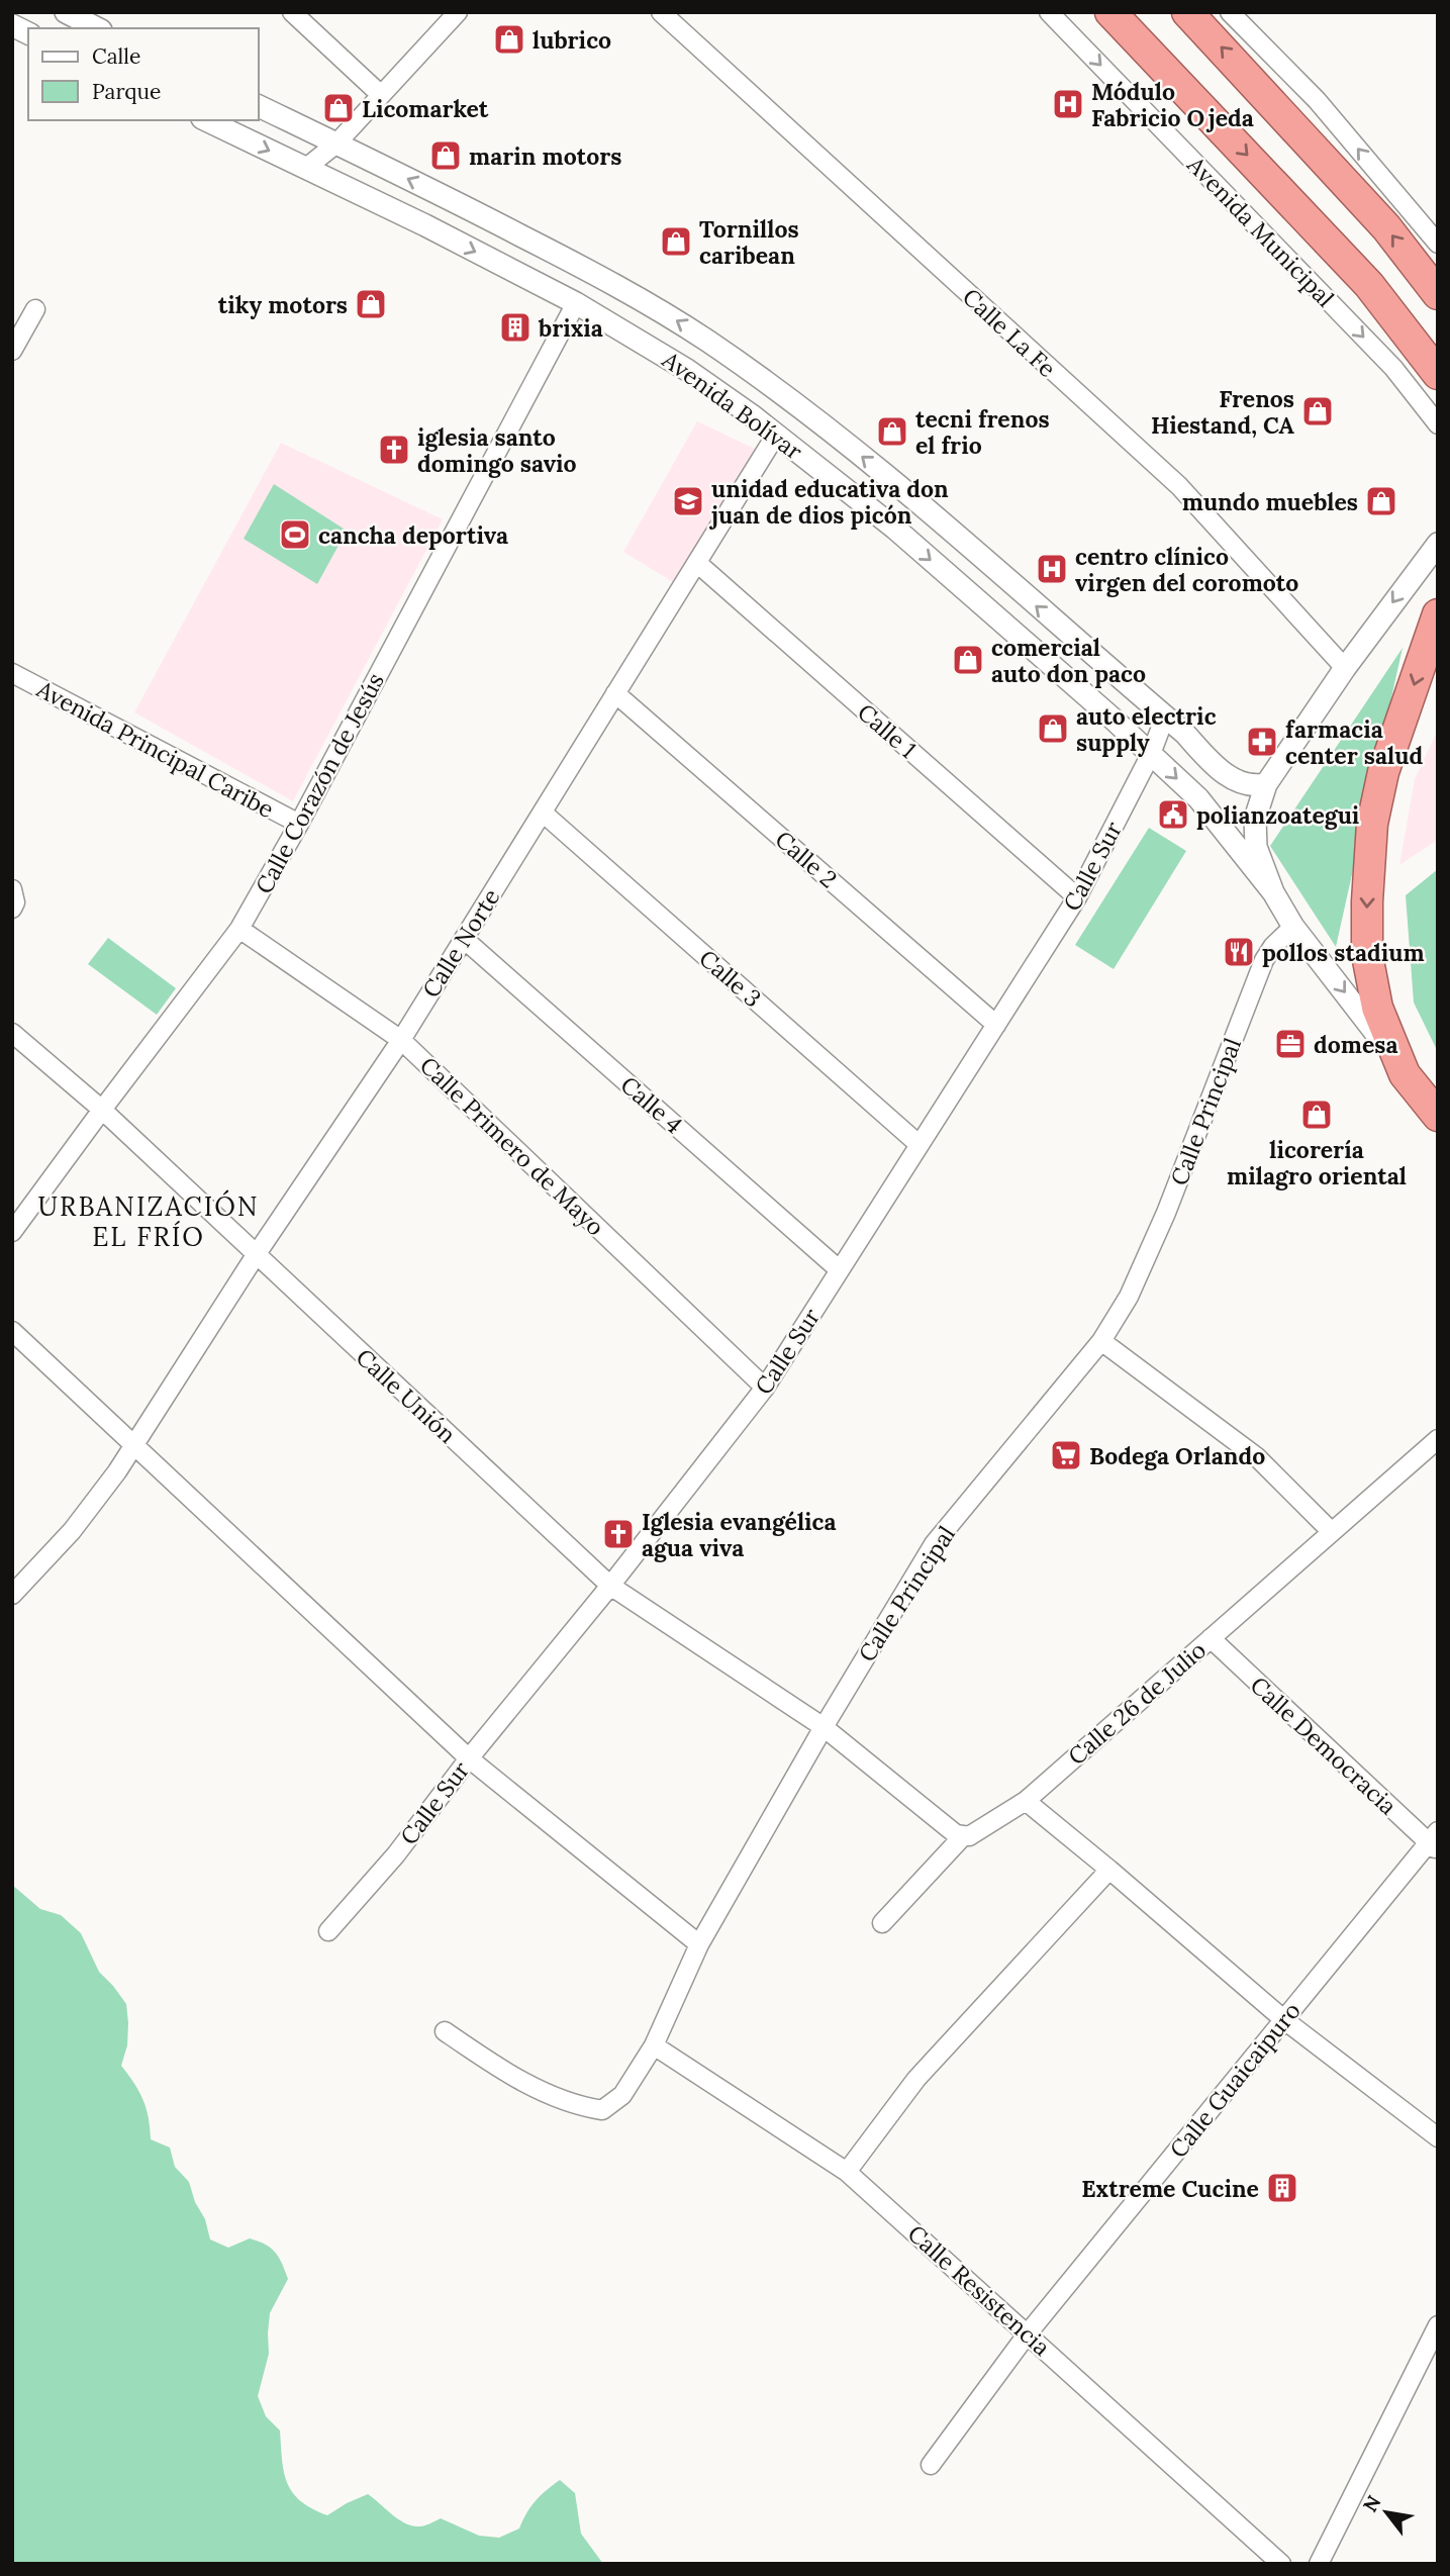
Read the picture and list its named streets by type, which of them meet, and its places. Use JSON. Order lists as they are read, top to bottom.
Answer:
{
  "streets": {
    "highway": ["Avenida Municipal"],
    "street": [
      "Calle La Fe",
      "Avenida Bolívar",
      "Calle 1",
      "Avenida Principal Caribe",
      "Calle Corazón de Jesús",
      "Calle 2",
      "Calle Sur",
      "Calle Norte",
      "Calle 3",
      "Calle 4",
      "Calle Principal",
      "Calle Primero de Mayo",
      "Calle Unión",
      "Calle 26 de Julio",
      "Calle Democracia",
      "Calle Guaicaipuro",
      "Calle Resistencia"
    ]
  },
  "crossings": [
    ["Avenida Bolívar", "Calle Corazón de Jesús"],
    ["Avenida Bolívar", "Calle Sur"],
    ["Avenida Bolívar", "Calle Norte"],
    ["Calle 1", "Calle Sur"],
    ["Calle 1", "Calle Norte"],
    ["Avenida Principal Caribe", "Calle Corazón de Jesús"],
    ["Calle Corazón de Jesús", "Calle Primero de Mayo"],
    ["Calle Corazón de Jesús", "Calle Unión"],
    ["Calle 2", "Calle Sur"],
    ["Calle 2", "Calle Norte"],
    ["Calle Sur", "Calle 3"],
    ["Calle Sur", "Calle 4"],
    ["Calle Sur", "Calle Primero de Mayo"],
    ["Calle Sur", "Calle Unión"],
    ["Calle Norte", "Calle 3"],
    ["Calle Norte", "Calle 4"],
    ["Calle Norte", "Calle Primero de Mayo"],
    ["Calle Norte", "Calle Unión"],
    ["Calle Principal", "Calle Unión"],
    ["Calle Principal", "Calle Resistencia"],
    ["Calle 26 de Julio", "Calle Democracia"],
    ["Calle Democracia", "Calle Guaicaipuro"],
    ["Calle Guaicaipuro", "Calle Resistencia"]
  ],
  "one_way": ["Avenida Municipal"],
  "districts": ["URBANIZACIÓN EL FRÍO"],
  "places": {
    "shop": [
      "lubrico",
      "Licomarket",
      "marin motors",
      "Tornillos caribean",
      "tiky motors",
      "Frenos Hiestand, CA",
      "tecni frenos el frio",
      "mundo muebles",
      "comercial auto don paco",
      "auto electric supply",
      "licorería milagro oriental"
    ],
    "hospital": ["Módulo Fabricio Ojeda", "centro clínico virgen del coromoto"],
    "building": ["brixia", "Extreme Cucine"],
    "church": ["iglesia santo domingo savio", "Iglesia evangélica agua viva"],
    "school or university": ["unidad educativa don juan de dios picón"],
    "sports": ["cancha deportiva"],
    "pharmacy": ["farmacia center salud"],
    "public building": ["polianzoategui"],
    "restaurant": ["pollos stadium"],
    "office": ["domesa"],
    "supermarket": ["Bodega Orlando"]
  },
  "legend": ["Calle", "Parque"],
  "north": "top left"
}
